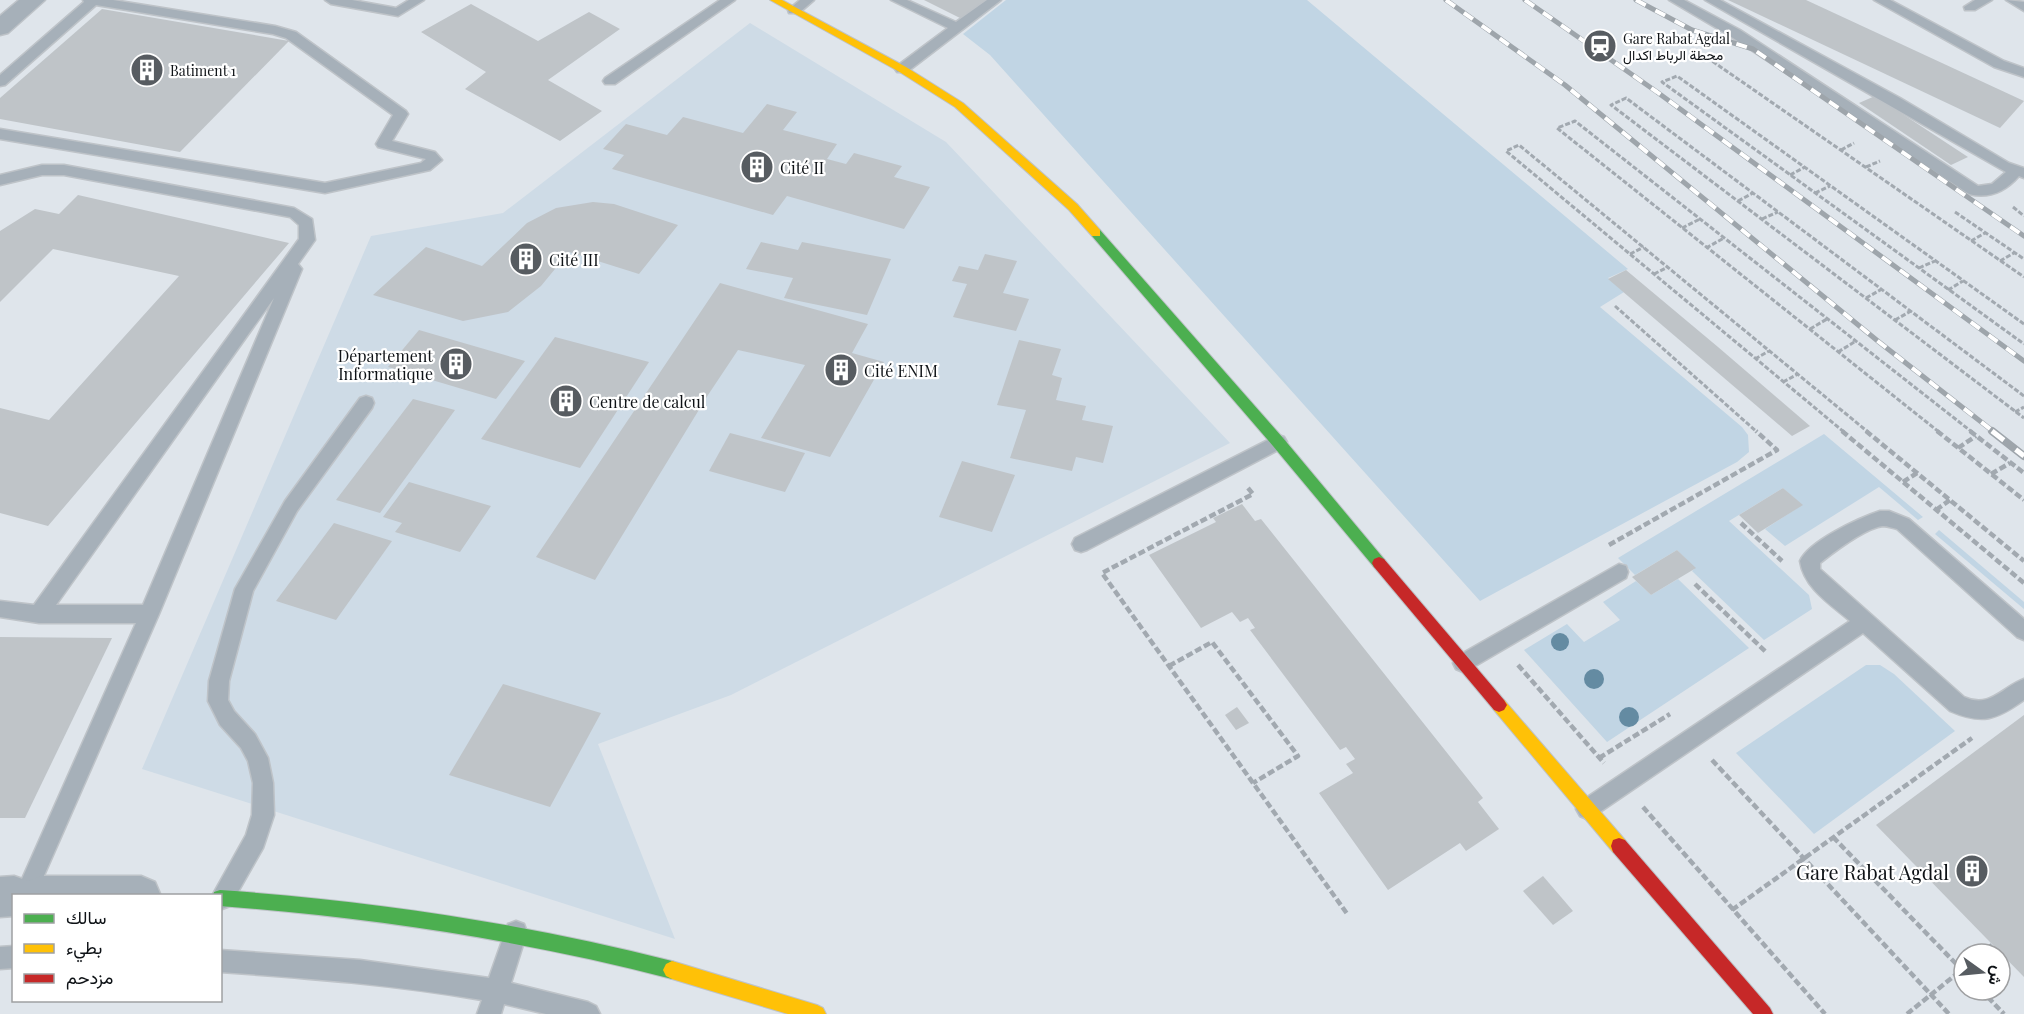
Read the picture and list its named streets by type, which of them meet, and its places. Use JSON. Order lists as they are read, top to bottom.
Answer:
{
  "places": {
    "station": ["Gare Rabat Agdal محطة الرباط اكدال"],
    "building": [
      "Batiment 1",
      "Cité II",
      "Cité III",
      "Département Informatique",
      "Cité ENIM",
      "Centre de calcul",
      "Gare Rabat Agdal"
    ]
  },
  "legend": ["سالك", "بطيء", "مزدحم"],
  "north": "right"
}
